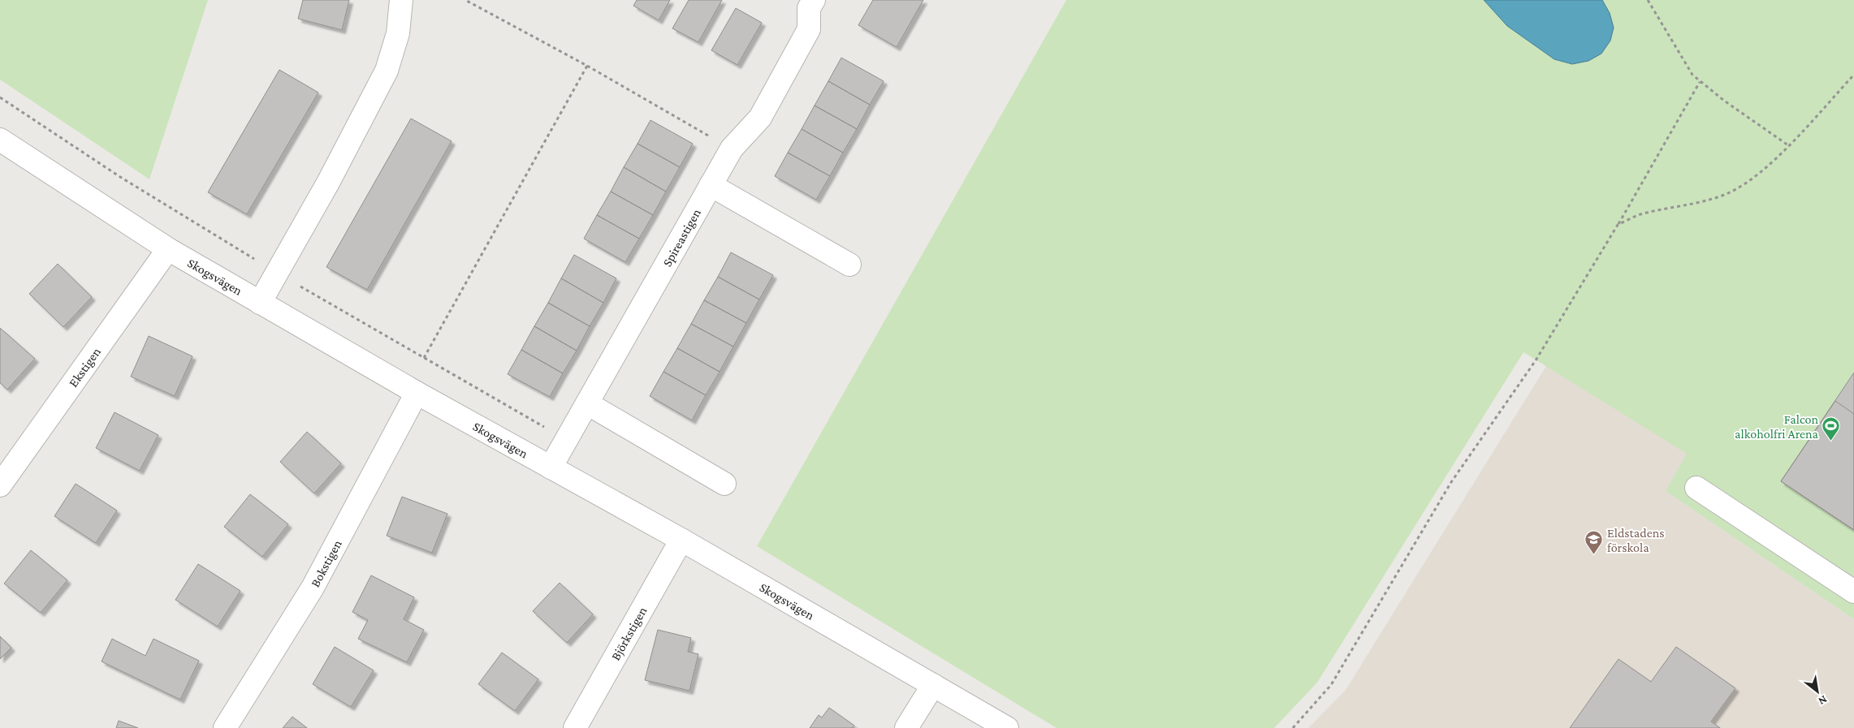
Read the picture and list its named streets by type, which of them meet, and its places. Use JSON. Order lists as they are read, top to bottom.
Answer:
{
  "streets": {
    "street": [
      "Spireastigen",
      "Skogsvägen",
      "Ekstigen",
      "Bokstigen",
      "Björkstigen"
    ]
  },
  "crossings": [
    ["Spireastigen", "Skogsvägen"],
    ["Skogsvägen", "Ekstigen"],
    ["Skogsvägen", "Bokstigen"],
    ["Skogsvägen", "Björkstigen"]
  ],
  "places": {
    "sports": ["Falcon alkoholfri Arena"],
    "school or university": ["Eldstadens förskola"]
  },
  "north": "bottom right"
}
